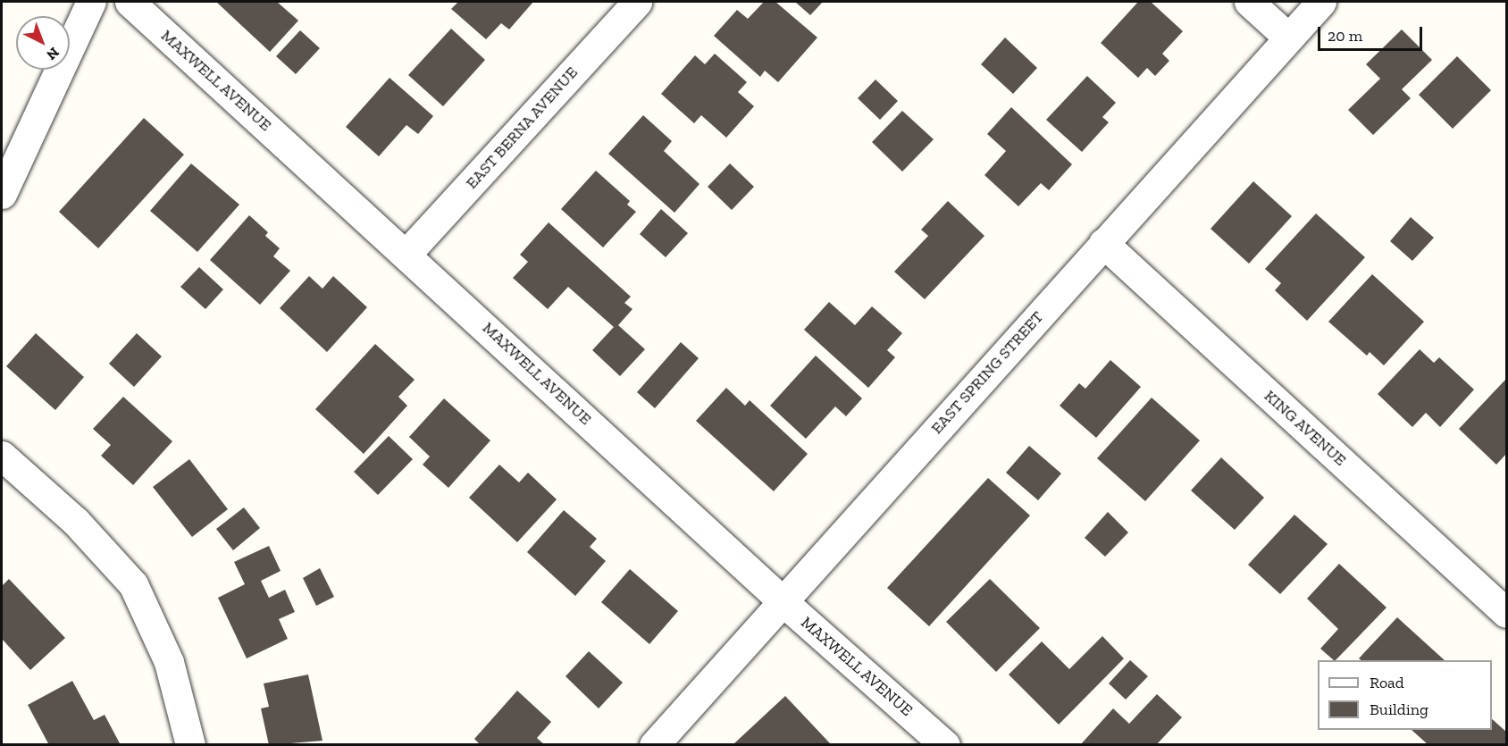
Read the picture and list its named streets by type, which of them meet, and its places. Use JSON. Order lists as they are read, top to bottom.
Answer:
{
  "streets": {
    "street": [
      "MAXWELL AVENUE",
      "EAST BERNA AVENUE",
      "EAST SPRING STREET",
      "KING AVENUE"
    ]
  },
  "crossings": [
    ["MAXWELL AVENUE", "EAST BERNA AVENUE"],
    ["MAXWELL AVENUE", "EAST SPRING STREET"],
    ["EAST SPRING STREET", "KING AVENUE"]
  ],
  "legend": ["Road", "Building"],
  "scale_bar": "20 m",
  "north": "bottom right"
}
